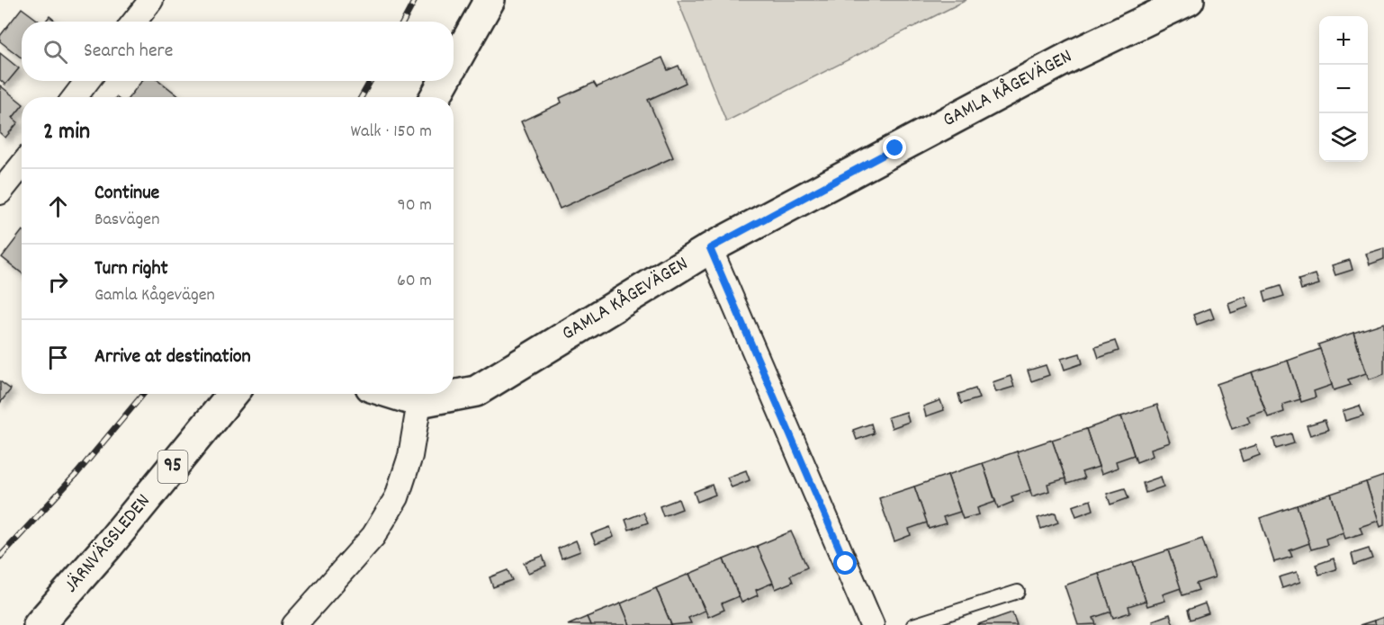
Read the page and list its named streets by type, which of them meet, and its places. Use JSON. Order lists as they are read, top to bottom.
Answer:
{
  "streets": {
    "street": ["GAMLA KÅGEVÄGEN", "95", "JÄRNVÄGSLEDEN"]
  },
  "page": {
    "map_buttons": ["+", "−"],
    "search": "Search here",
    "heading": ["2 min", "Walk · 150 m"],
    "list": [
      ["Continue", "Basvägen", "90 m"],
      ["Turn right", "Gamla Kågevägen", "60 m"],
      "Arrive at destination"
    ]
  }
}
